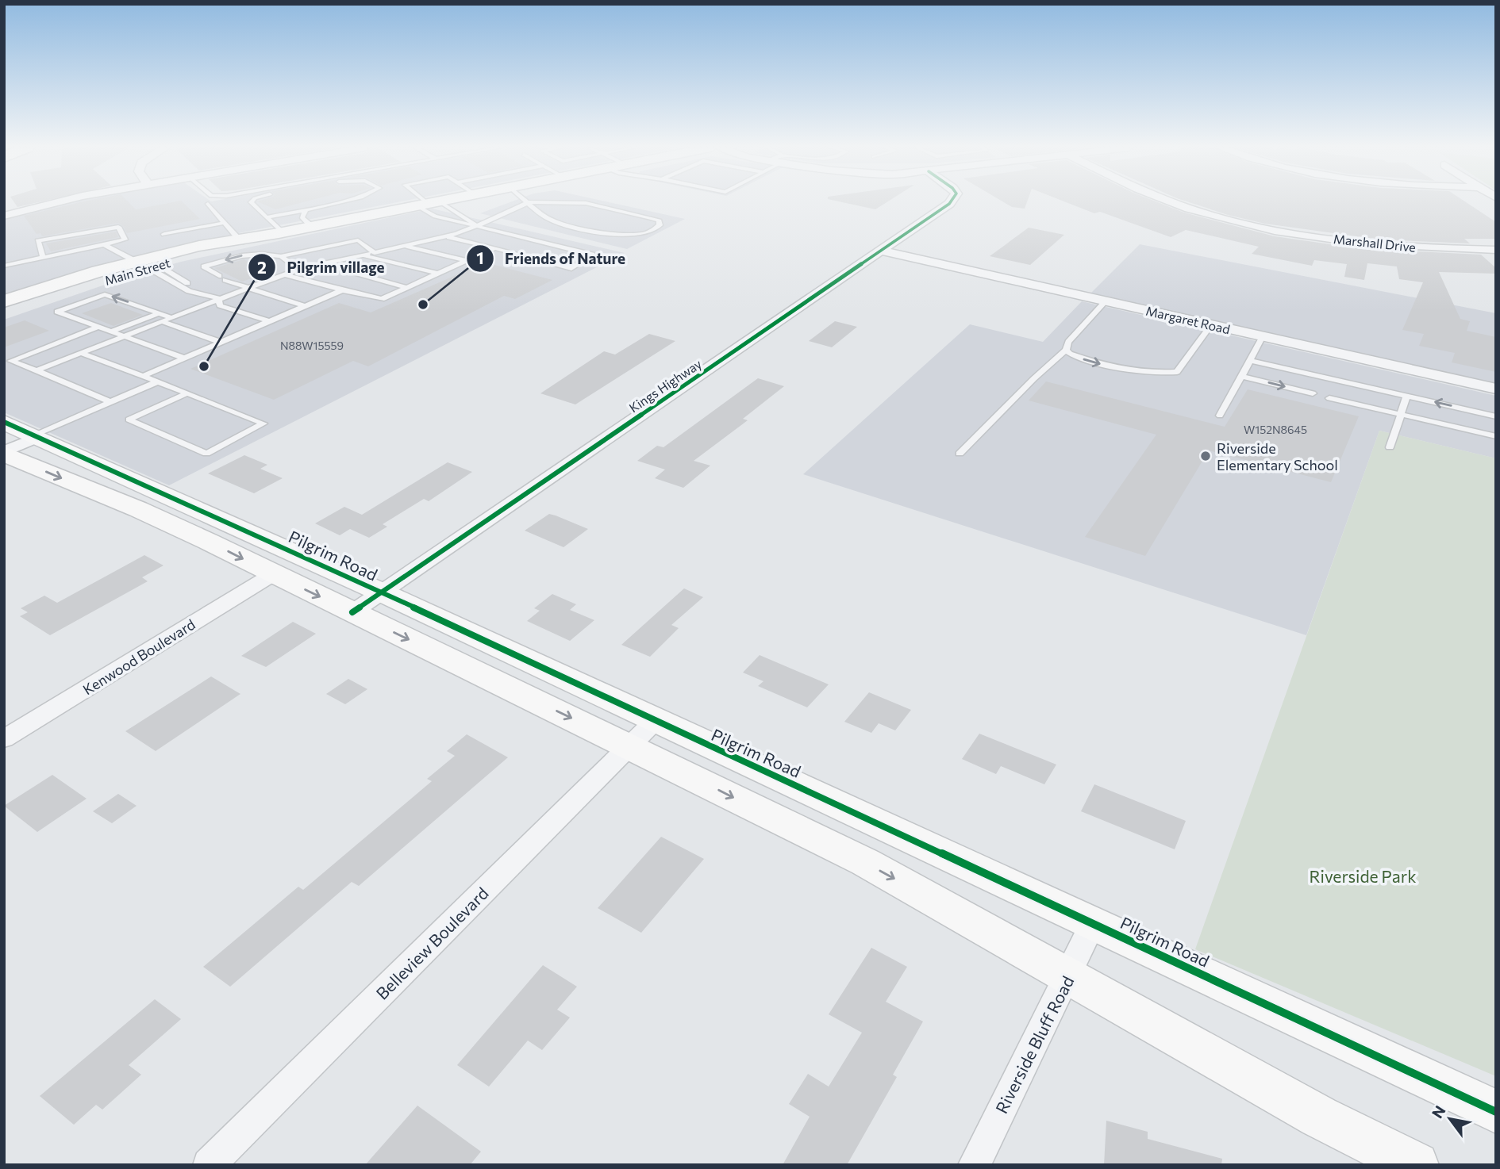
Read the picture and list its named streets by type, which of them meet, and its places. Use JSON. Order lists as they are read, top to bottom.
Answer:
{
  "streets": {
    "street": [
      "Marshall Drive",
      "Main Street",
      "Margaret Road",
      "Kings Highway",
      "Pilgrim Road",
      "Kenwood Boulevard",
      "Belleview Boulevard",
      "Riverside Bluff Road"
    ]
  },
  "crossings": [
    ["Margaret Road", "Kings Highway"],
    ["Kings Highway", "Pilgrim Road"],
    ["Pilgrim Road", "Kenwood Boulevard"],
    ["Pilgrim Road", "Belleview Boulevard"],
    ["Pilgrim Road", "Riverside Bluff Road"]
  ],
  "parks": ["Riverside Park"],
  "places": ["Friends of Nature", "Pilgrim village", "Riverside Elementary School"],
  "house_numbers": ["N88W15559", "W152N8645"],
  "north": "top left"
}
